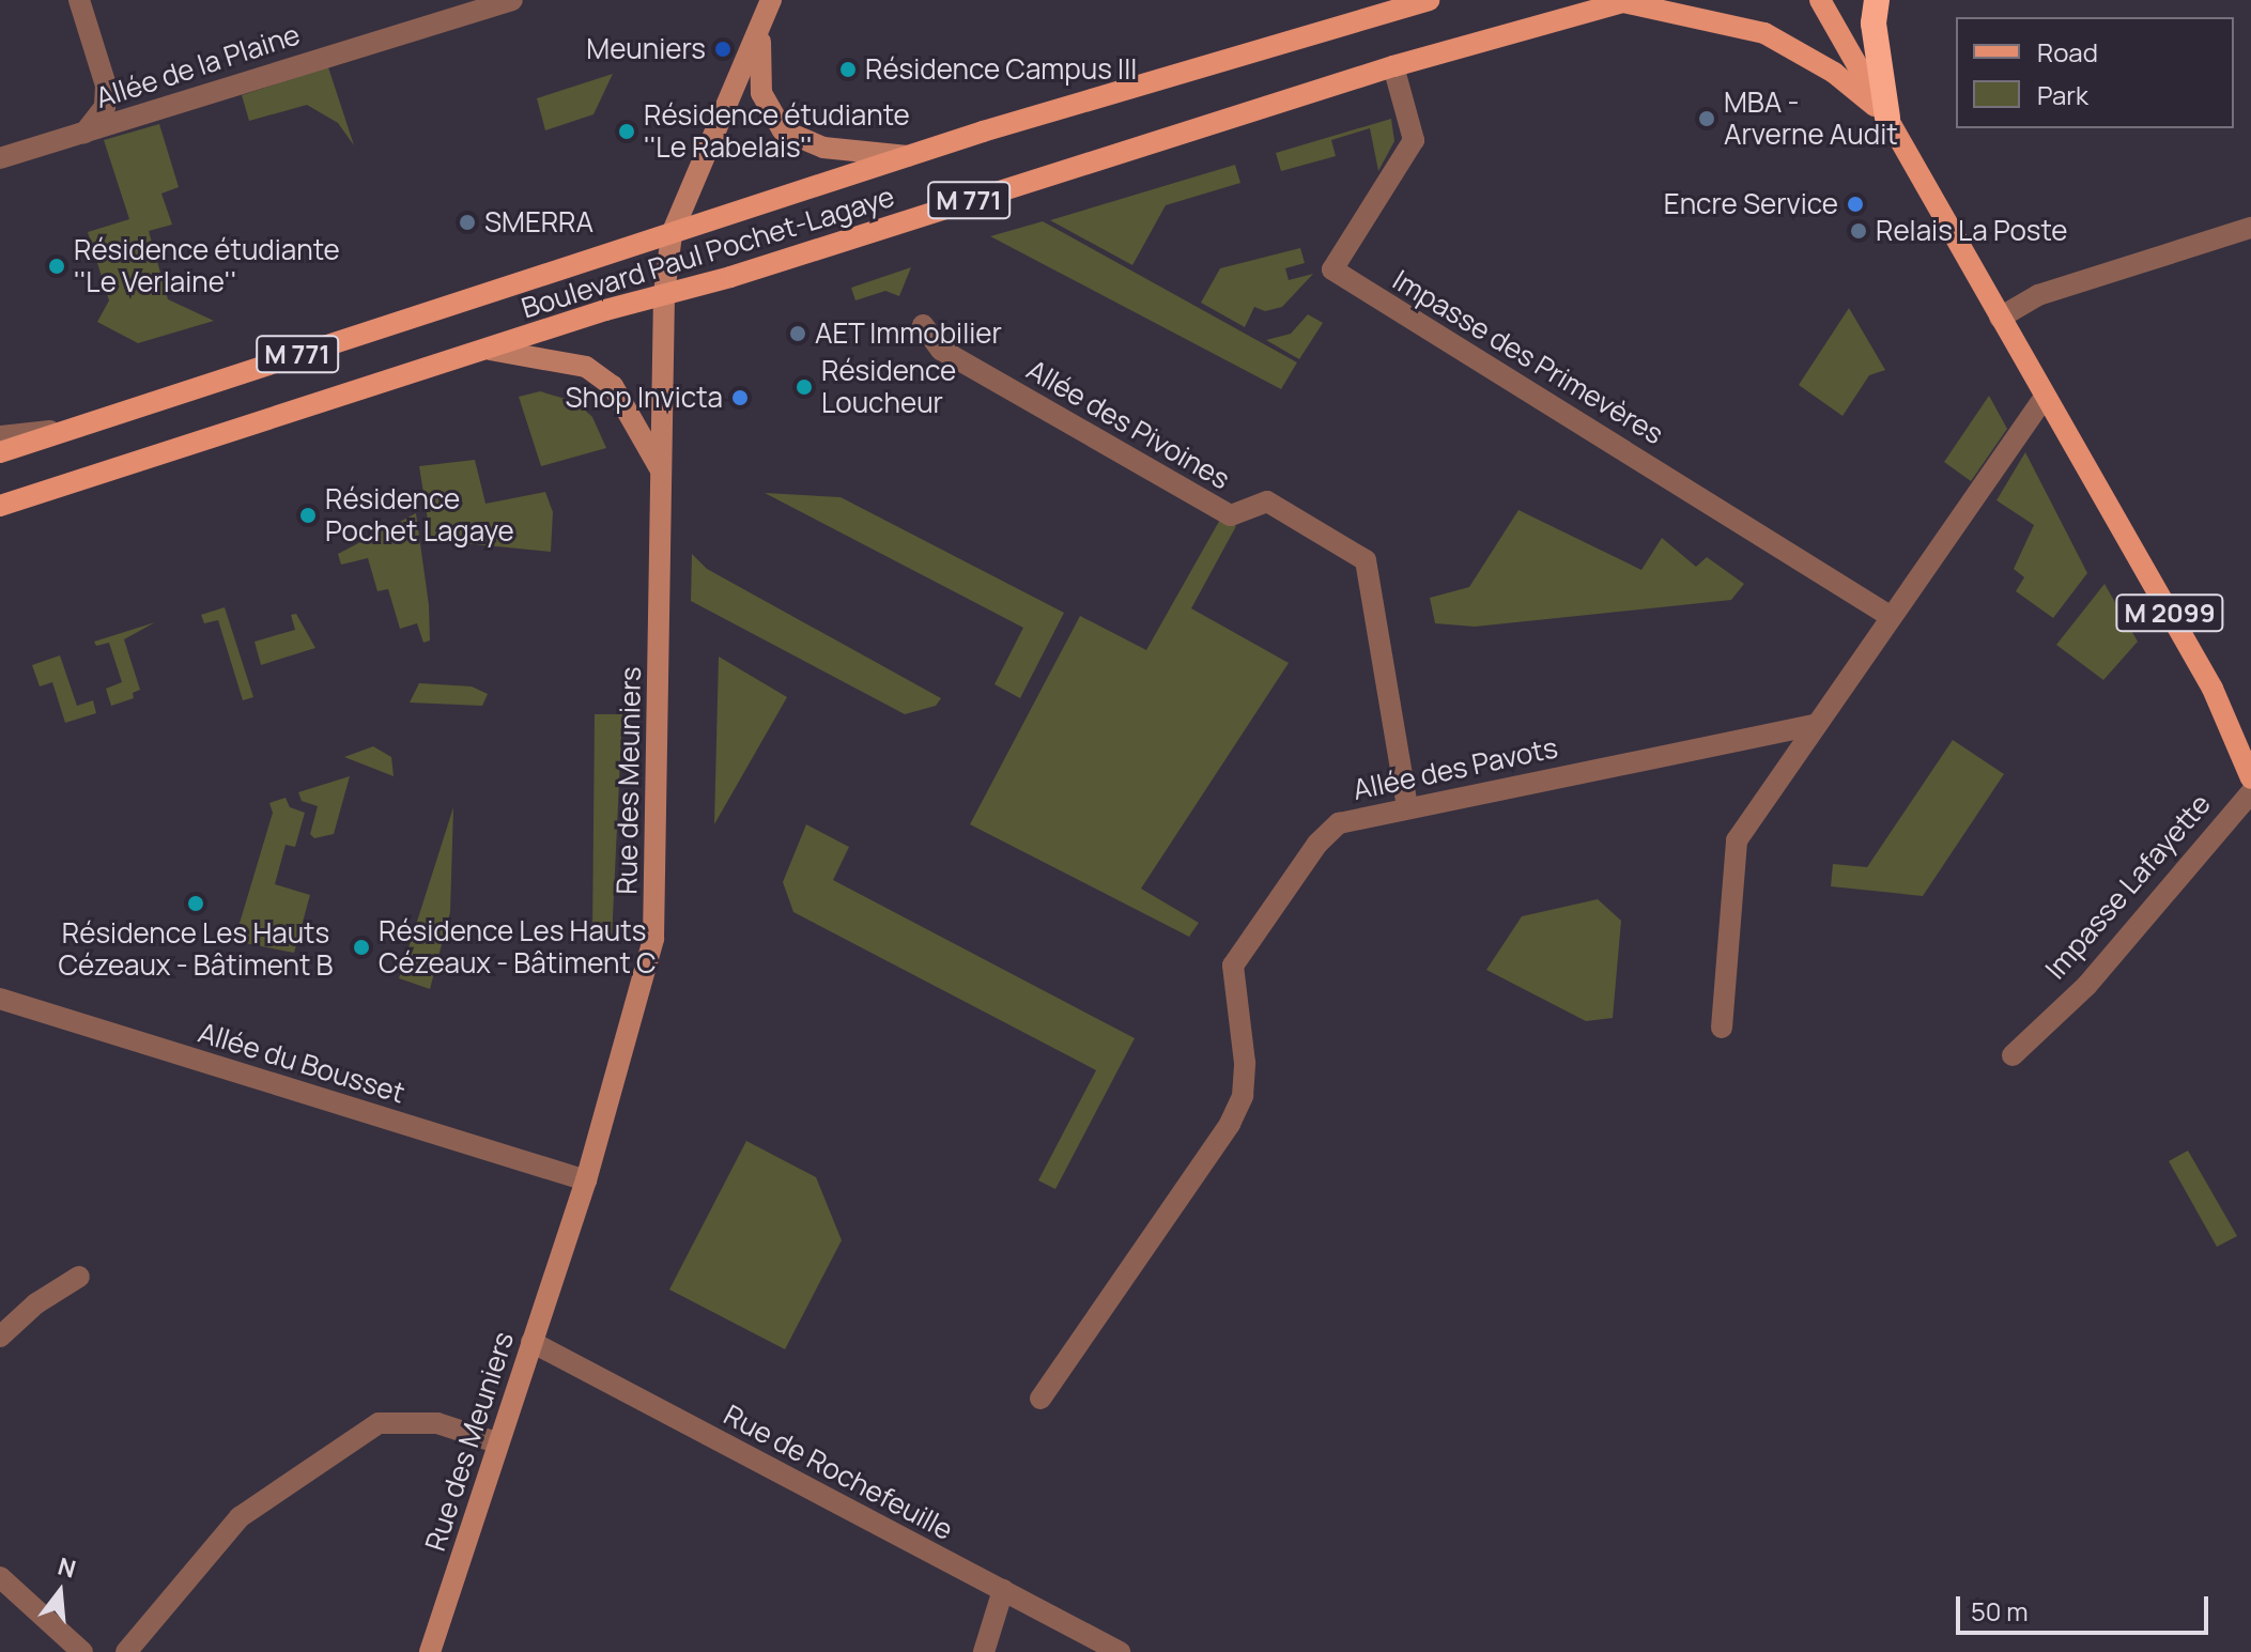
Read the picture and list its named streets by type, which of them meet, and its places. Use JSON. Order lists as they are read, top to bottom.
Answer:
{
  "streets": {
    "main road": [
      "M 771",
      "Boulevard Paul Pochet-Lagaye",
      "M 2099",
      "Rue des Meuniers"
    ],
    "street": [
      "Allée de la Plaine",
      "Impasse des Primevères",
      "Allée des Pivoines",
      "Allée des Pavots",
      "Impasse Lafayette",
      "Allée du Bousset",
      "Rue de Rochefeuille"
    ]
  },
  "crossings": [
    ["Boulevard Paul Pochet-Lagaye", "Impasse des Primevères"],
    ["Boulevard Paul Pochet-Lagaye", "Rue des Meuniers"],
    ["Allée des Pivoines", "Allée des Pavots"],
    ["Rue des Meuniers", "Allée du Bousset"],
    ["Rue des Meuniers", "Rue de Rochefeuille"]
  ],
  "places": [
    "Meuniers",
    "Résidence Campus III",
    "MBA - Arverne Audit",
    "Résidence étudiante ''Le Rabelais''",
    "Encre Service",
    "SMERRA",
    "Relais La Poste",
    "Résidence étudiante ''Le Verlaine''",
    "AET Immobilier",
    "Résidence Loucheur",
    "Shop Invicta",
    "Résidence Pochet Lagaye",
    "Résidence Les Hauts Cézeaux - Bâtiment B",
    "Résidence Les Hauts Cézeaux - Bâtiment C"
  ],
  "legend": ["Road", "Park"],
  "scale_bar": "50 m",
  "north": "top"
}
